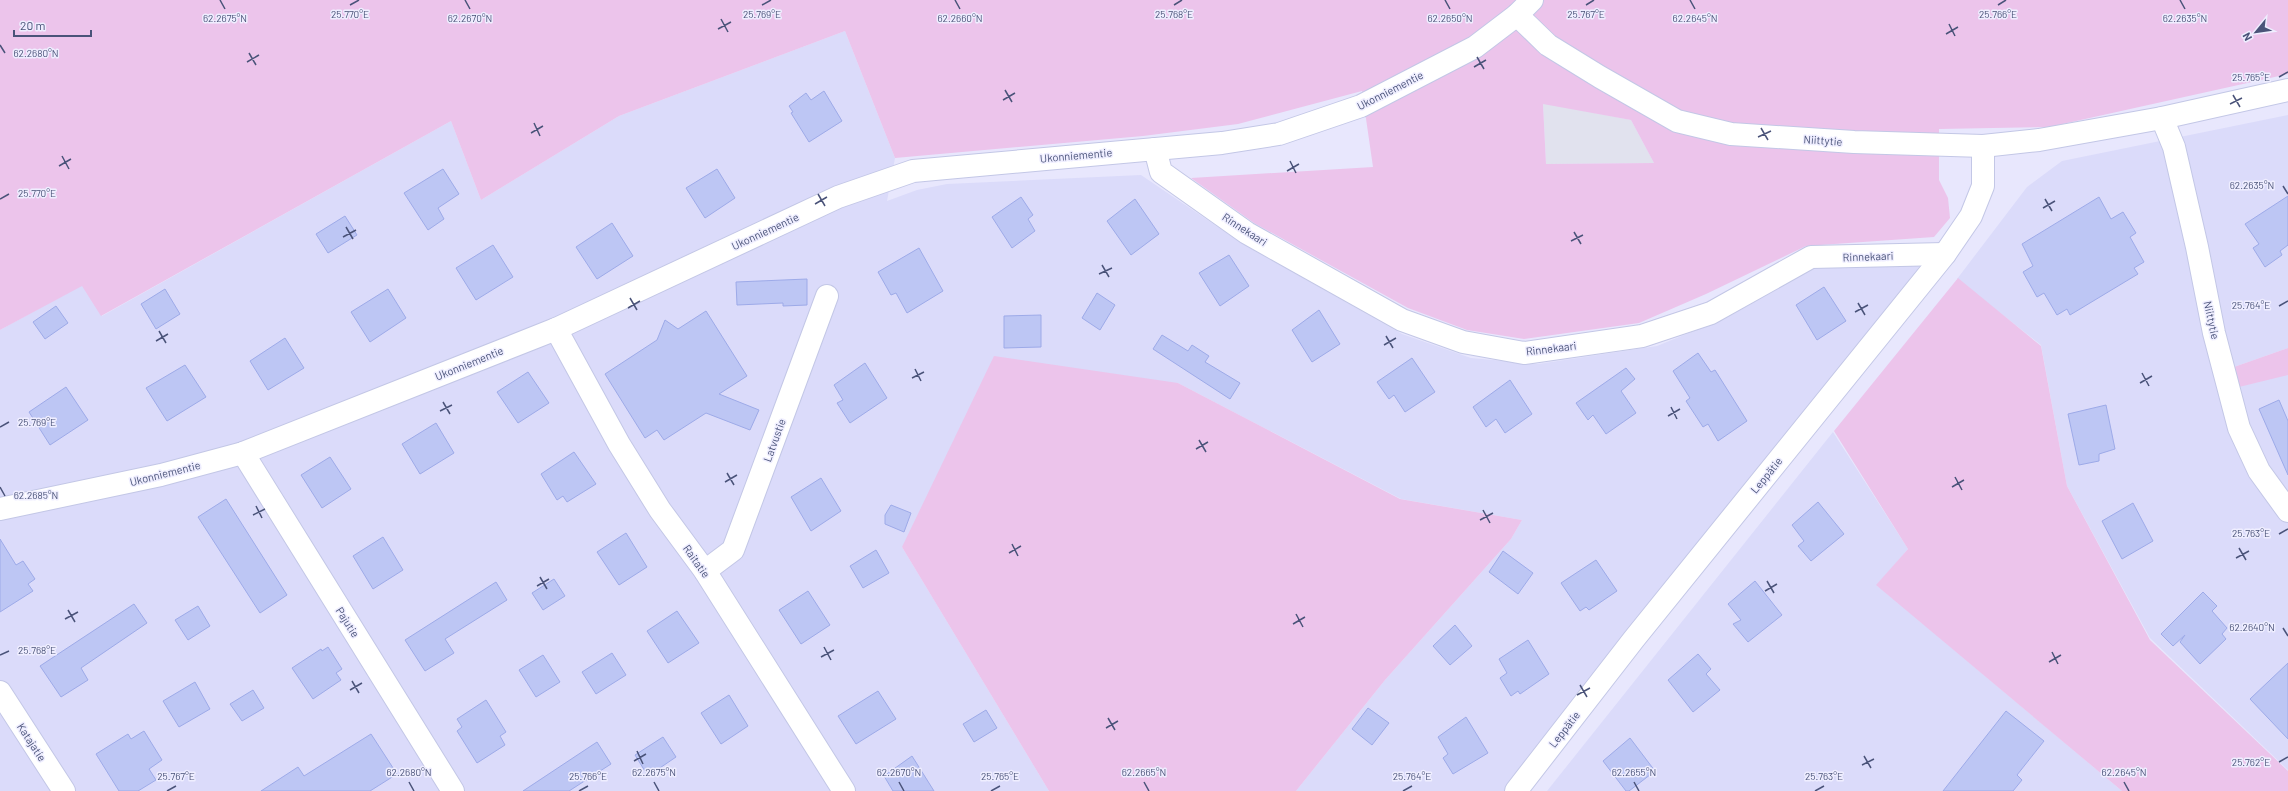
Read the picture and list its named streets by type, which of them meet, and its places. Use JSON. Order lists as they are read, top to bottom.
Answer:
{
  "streets": {
    "street": [
      "Ukonniementie",
      "Niittytie",
      "Rinnekaari",
      "Latvustie",
      "Leppätie",
      "Raitatie",
      "Pajutie",
      "Katajatie"
    ]
  },
  "crossings": [
    ["Ukonniementie", "Niittytie"],
    ["Ukonniementie", "Rinnekaari"],
    ["Ukonniementie", "Raitatie"],
    ["Ukonniementie", "Pajutie"],
    ["Niittytie", "Leppätie"],
    ["Rinnekaari", "Leppätie"],
    ["Latvustie", "Raitatie"]
  ],
  "scale_bar": "20 m",
  "north": "bottom left",
  "coordinates": [
    "25.770°E",
    "25.769°E",
    "25.768°E",
    "25.767°E",
    "25.766°E",
    "62.2675°N",
    "62.2670°N",
    "62.2660°N",
    "62.2650°N",
    "62.2645°N",
    "62.2635°N",
    "62.2680°N",
    "25.765°E",
    "25.764°E",
    "62.2685°N",
    "25.763°E",
    "62.2640°N",
    "25.762°E",
    "62.2665°N",
    "62.2655°N"
  ]
}
